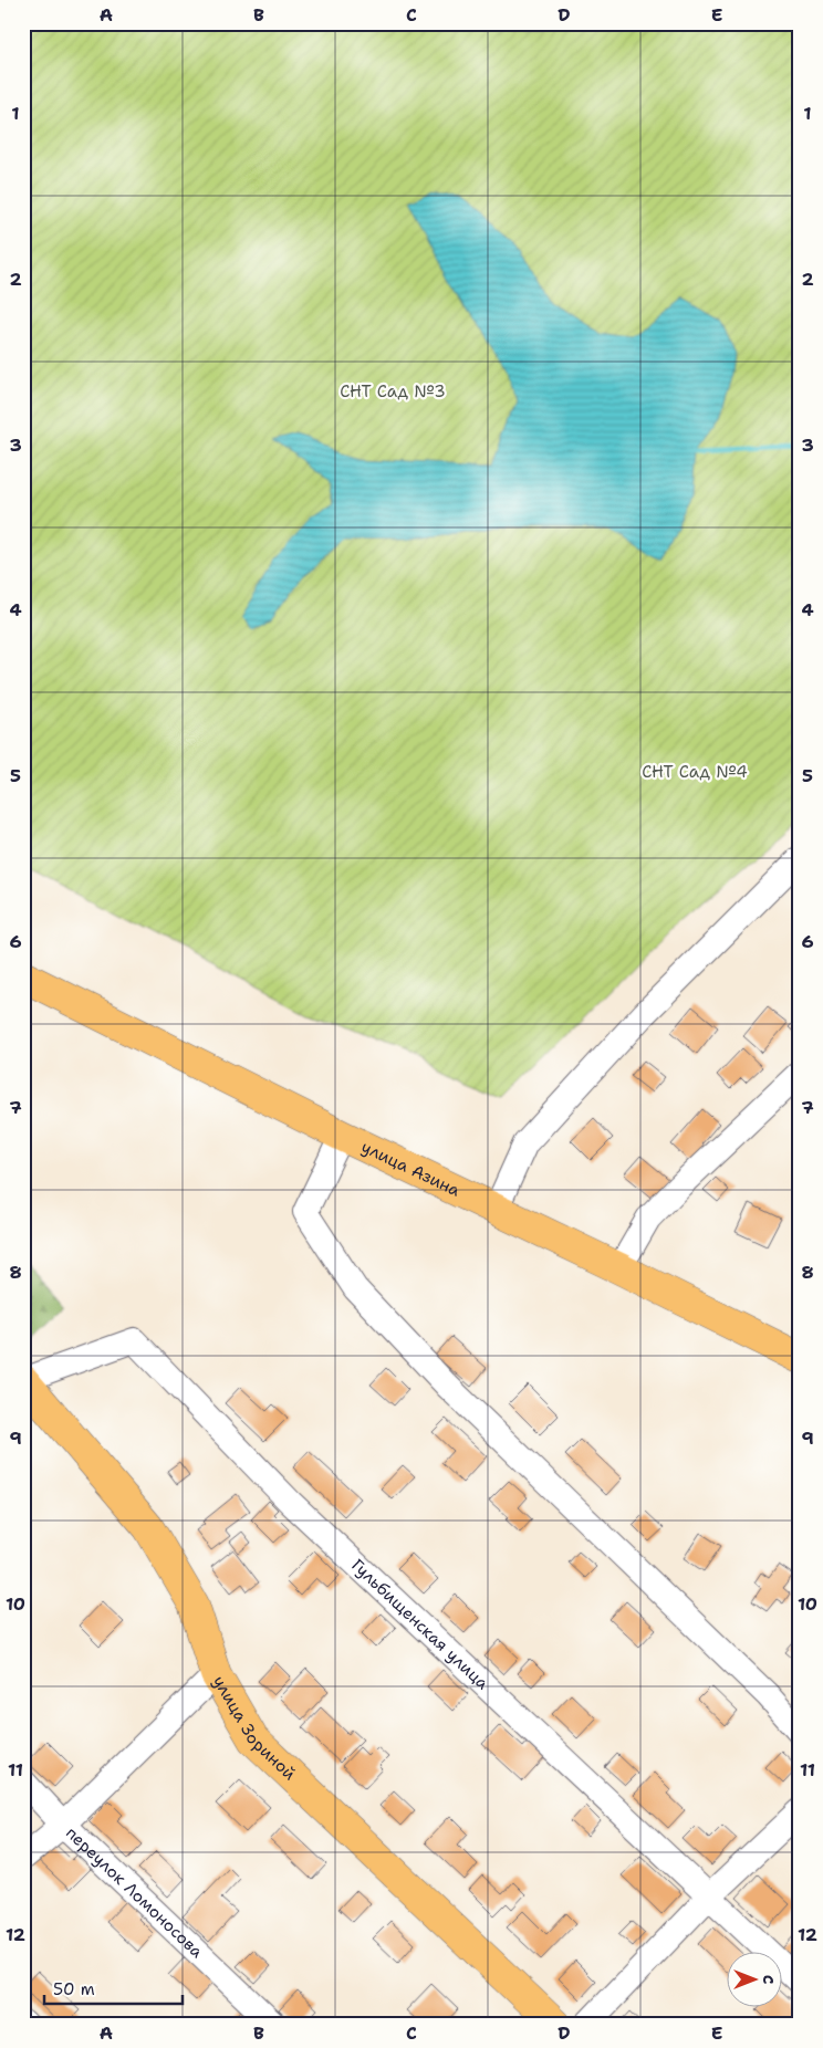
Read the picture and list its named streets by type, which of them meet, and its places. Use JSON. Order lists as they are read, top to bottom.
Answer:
{
  "streets": {
    "main road": ["улица Азина", "улица Зориной"],
    "street": ["Гульбищенская улица", "переулок Ломоносова"]
  },
  "crossings": [
    ["Гульбищенская улица", "улица Зориной"]
  ],
  "parks": ["СНТ Сад №3", "СНТ Сад №4"],
  "scale_bar": "50 m",
  "north": "right",
  "grid": {
    "columns": [
      "A",
      "B",
      "C",
      "D",
      "E"
    ],
    "rows": [
      "1",
      "2",
      "3",
      "4",
      "5",
      "6",
      "7",
      "8",
      "9",
      "10",
      "11",
      "12"
    ]
  }
}
